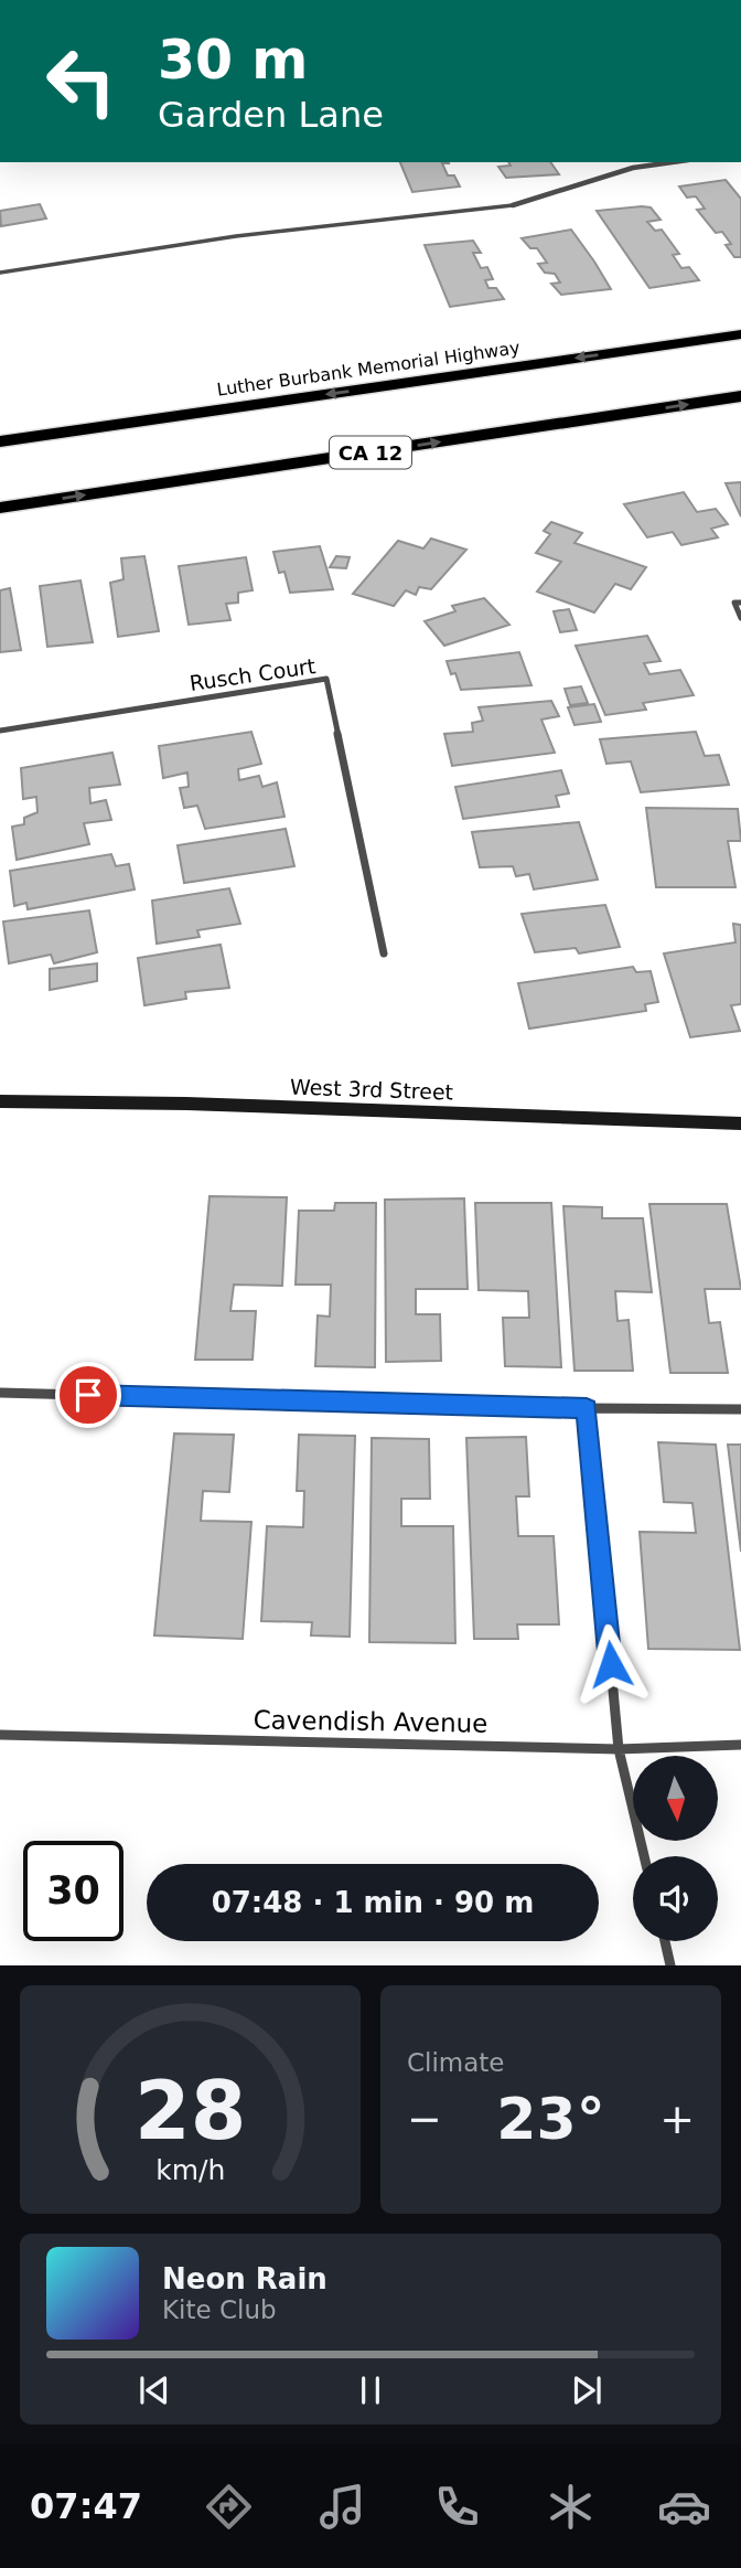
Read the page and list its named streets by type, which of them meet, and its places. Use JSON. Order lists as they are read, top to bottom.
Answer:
{
  "streets": {
    "highway": ["Luther Burbank Memorial Highway", "CA 12"],
    "main road": ["West 3rd Street"],
    "street": ["Rusch Court", "Cavendish Avenue"]
  },
  "north": "bottom",
  "page": {
    "turn": ["30 m", "Garden Lane"],
    "limit": "30",
    "trip": "07:48 · 1 min · 90 m",
    "tile": "Climate",
    "heat": ["−", "23°", "+"],
    "song": ["Neon Rain", "Kite Club"],
    "tabs": "07:47",
    "gauge": ["28", "km/h"]
  }
}
